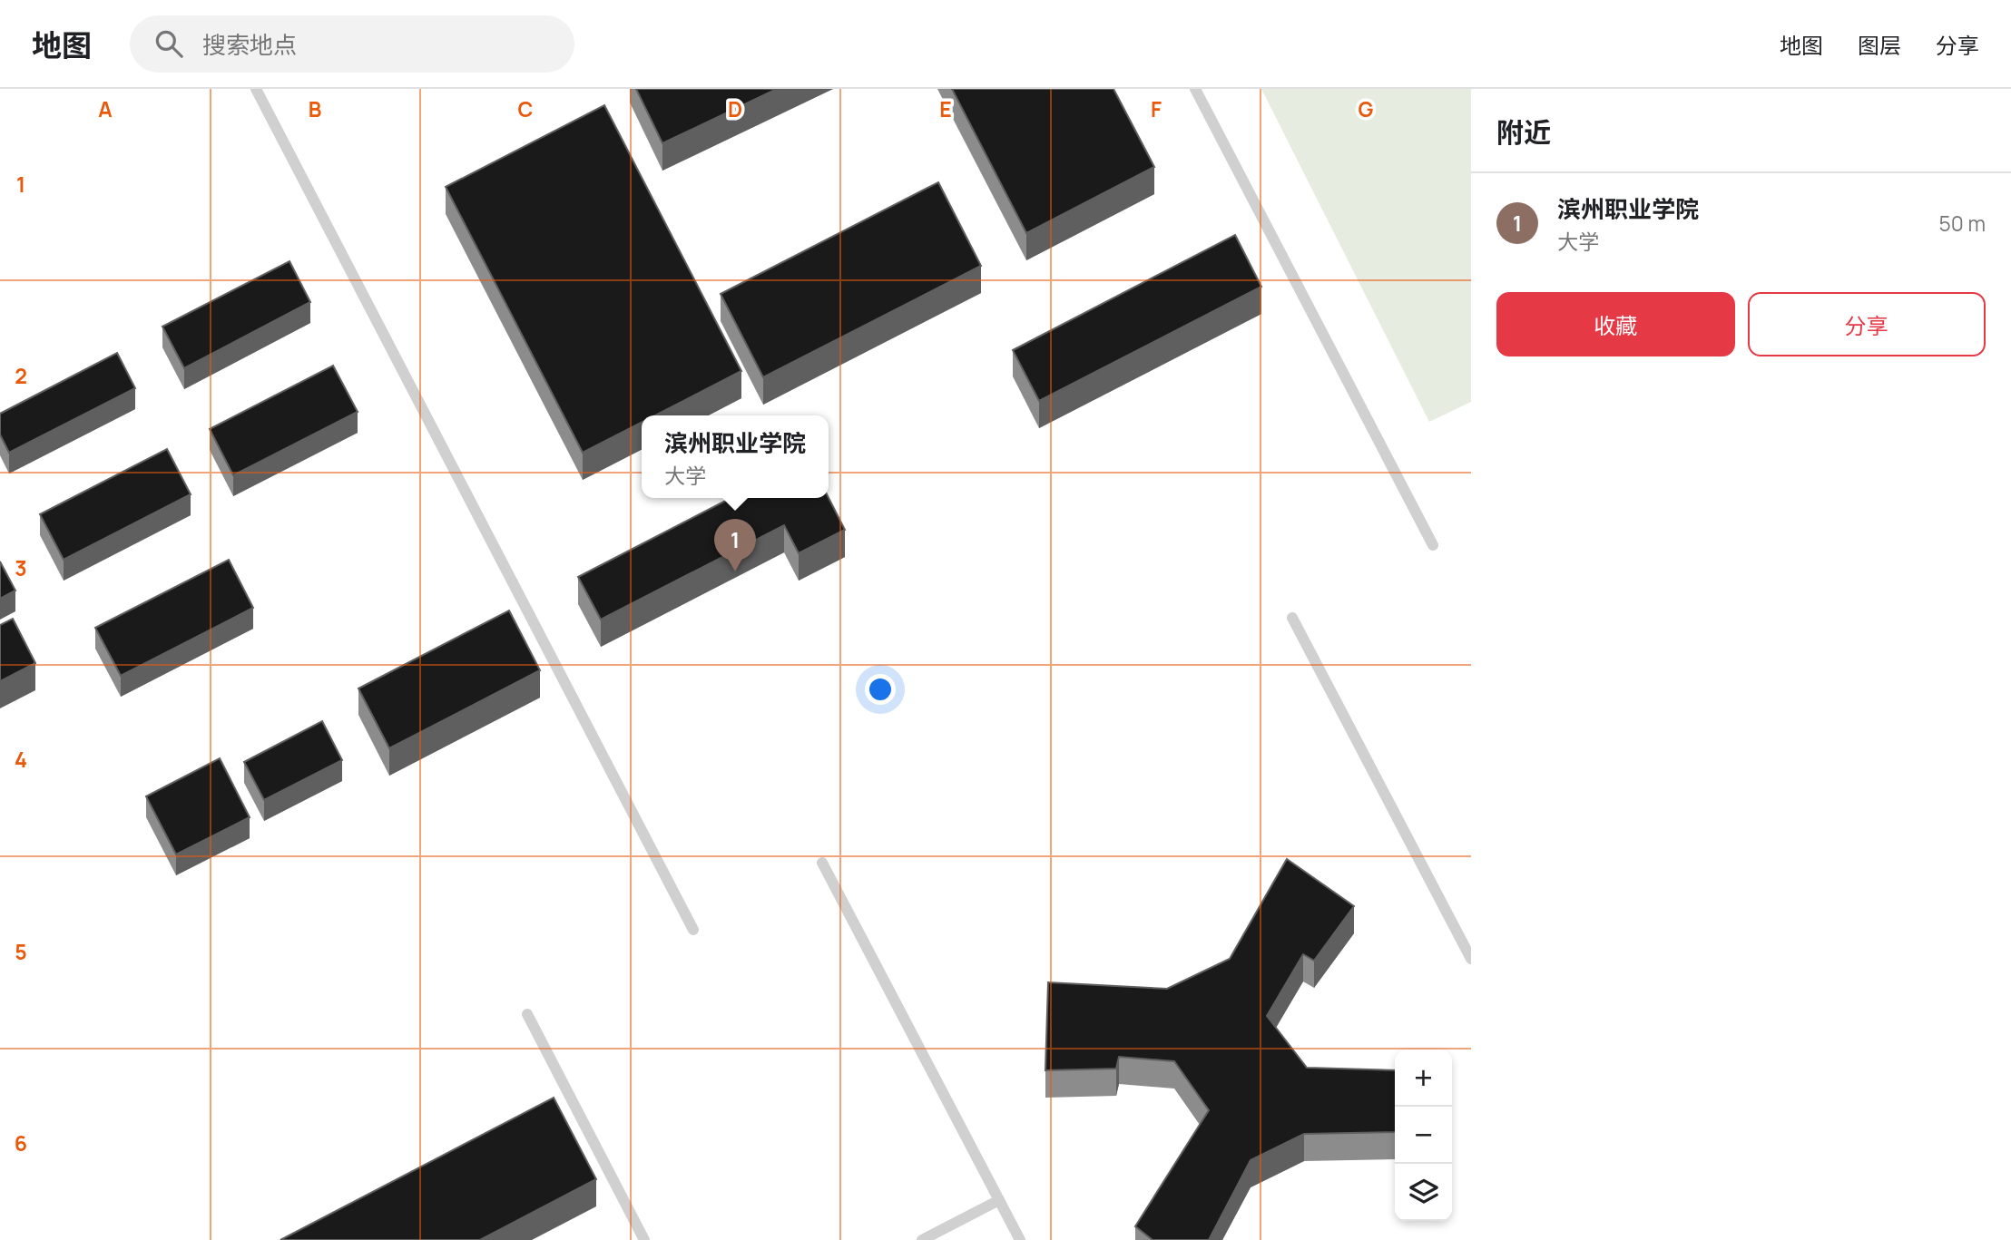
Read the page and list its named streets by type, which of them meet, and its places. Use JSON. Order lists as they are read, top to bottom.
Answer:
{
  "page": {
    "header": "地图",
    "search": "搜索地点",
    "nav": ["地图", "图层", "分享"],
    "heading": "附近",
    "list": [
      {
        "mark": "1",
        "name": "滨州职业学院",
        "note": "大学",
        "value": "50 m"
      }
    ],
    "buttons": ["收藏", "分享"],
    "popup": ["滨州职业学院", "大学"],
    "pins": "1",
    "map_buttons": ["+", "−"]
  },
  "grid": {
    "columns": [
      "A",
      "B",
      "C",
      "D",
      "E",
      "F",
      "G"
    ],
    "rows": [
      "1",
      "2",
      "3",
      "4",
      "5",
      "6"
    ]
  }
}
